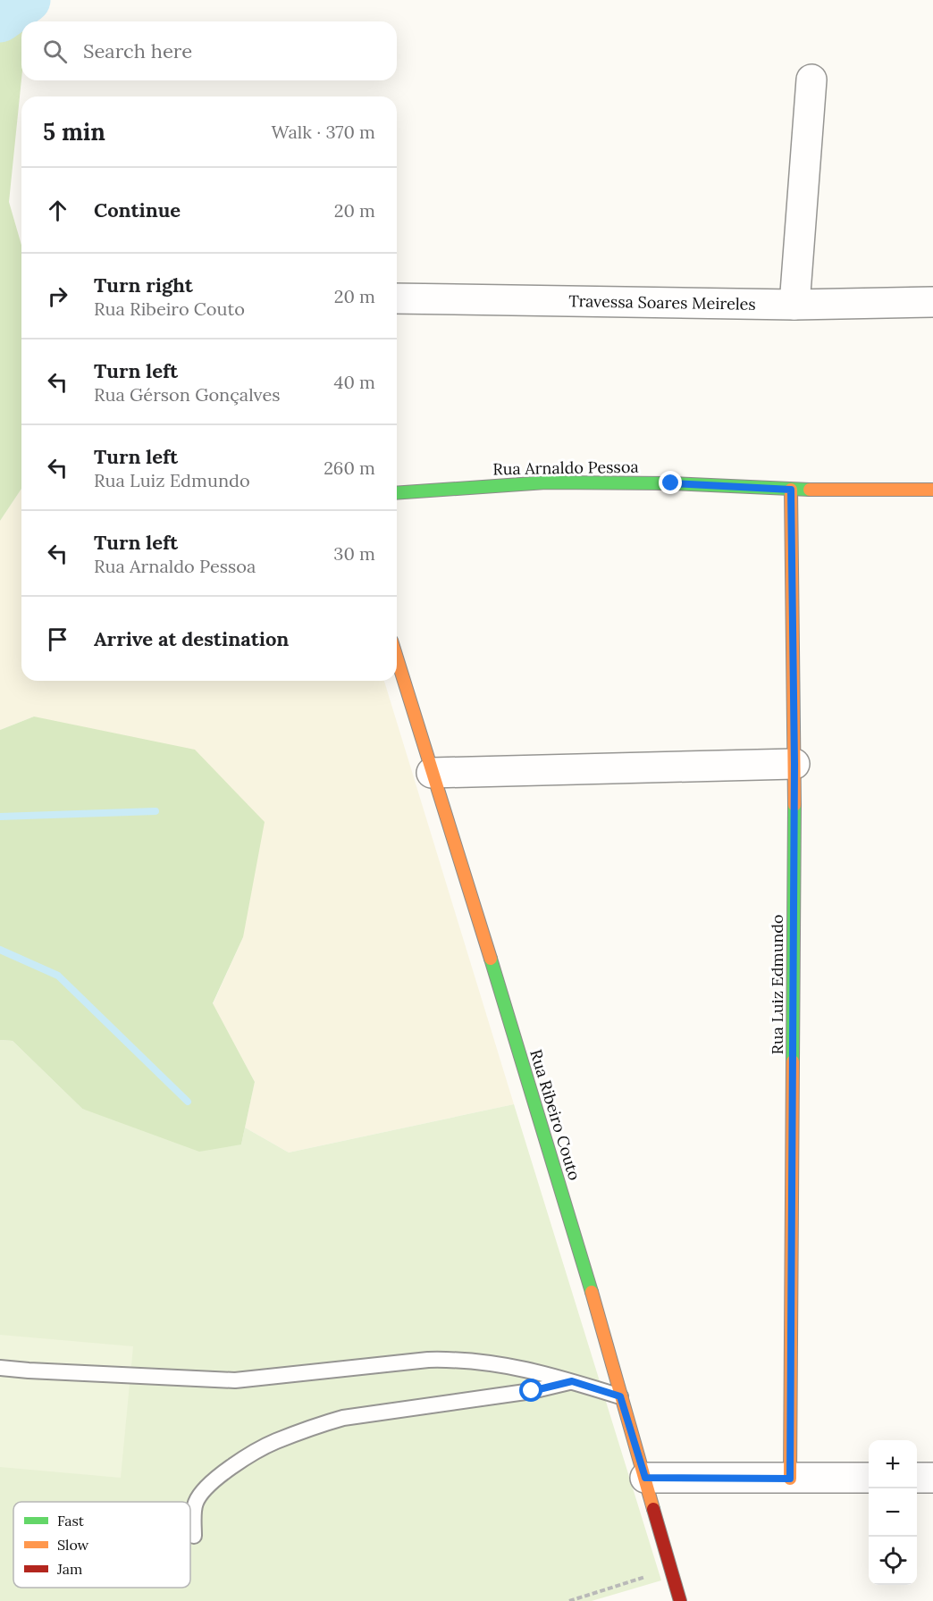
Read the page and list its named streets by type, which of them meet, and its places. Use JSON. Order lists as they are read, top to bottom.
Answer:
{
  "streets": {
    "street": [
      "Travessa Soares Meireles",
      "Rua Arnaldo Pessoa",
      "Rua Luiz Edmundo",
      "Rua Ribeiro Couto"
    ]
  },
  "crossings": [
    ["Rua Arnaldo Pessoa", "Rua Luiz Edmundo"]
  ],
  "legend": ["Fast", "Slow", "Jam"],
  "page": {
    "search": "Search here",
    "heading": ["5 min", "Walk · 370 m"],
    "list": [
      ["Continue", "20 m"],
      ["Turn right", "Rua Ribeiro Couto", "20 m"],
      ["Turn left", "Rua Gérson Gonçalves", "40 m"],
      ["Turn left", "Rua Luiz Edmundo", "260 m"],
      ["Turn left", "Rua Arnaldo Pessoa", "30 m"],
      "Arrive at destination"
    ],
    "map_buttons": ["+", "−"]
  }
}
